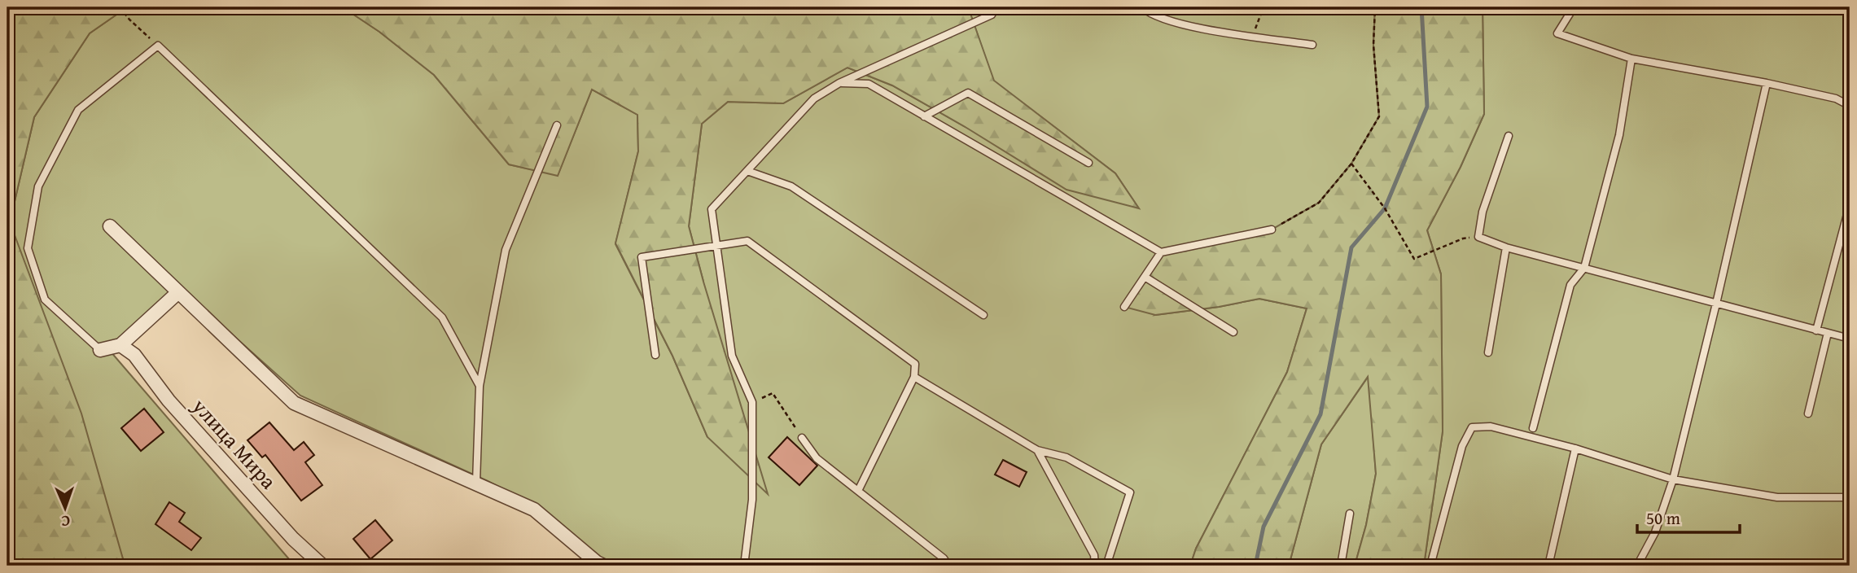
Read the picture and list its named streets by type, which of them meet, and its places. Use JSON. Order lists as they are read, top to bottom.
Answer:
{
  "streets": {
    "street": ["улица Мира"]
  },
  "scale_bar": "50 m",
  "north": "bottom"
}
